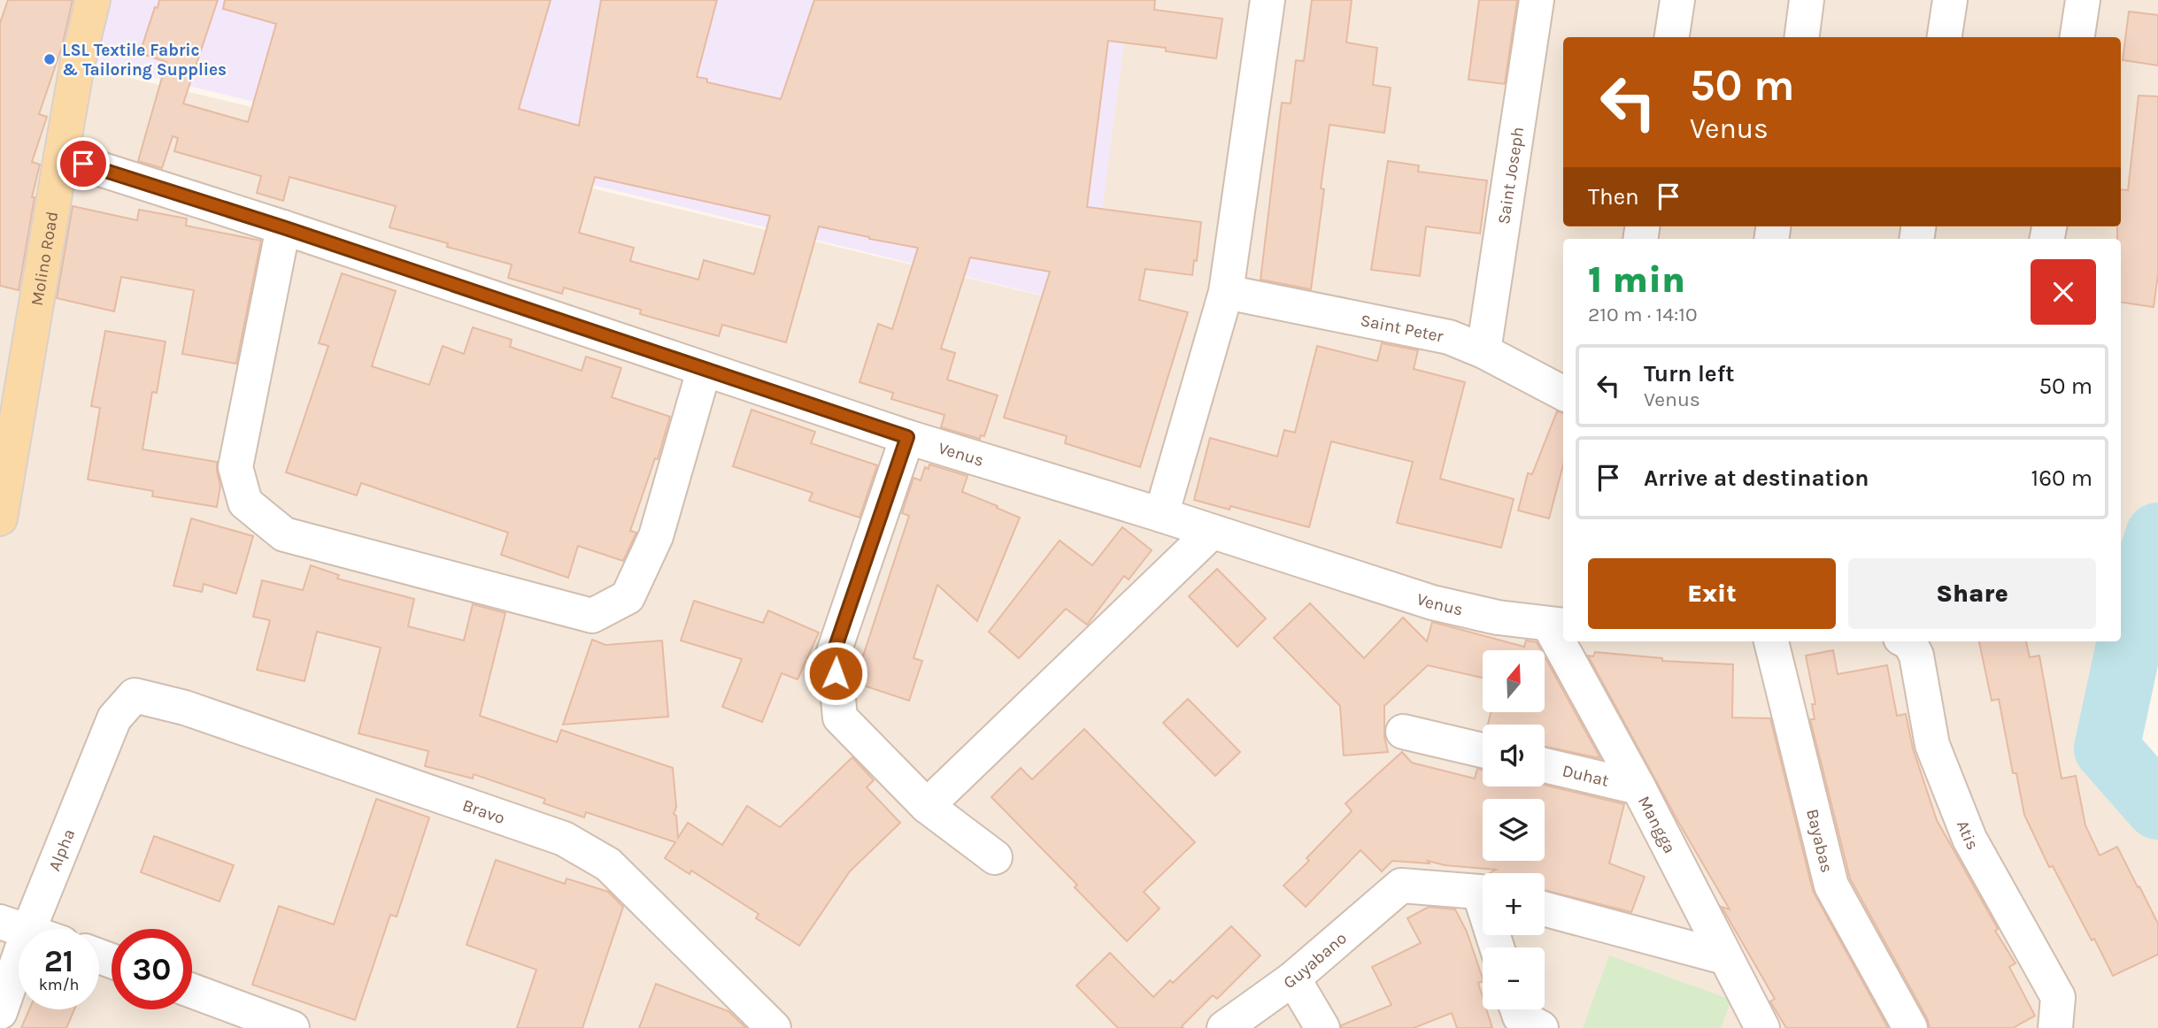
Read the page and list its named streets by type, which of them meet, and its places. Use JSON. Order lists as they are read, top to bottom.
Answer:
{
  "streets": {
    "main road": ["Molino Road"],
    "street": [
      "Saint Joseph",
      "Saint Peter",
      "Venus",
      "Duhat",
      "Bravo",
      "Mangga",
      "Atis",
      "Bayabas",
      "Alpha",
      "Guyabano"
    ]
  },
  "crossings": [
    ["Saint Joseph", "Saint Peter"],
    ["Molino Road", "Venus"],
    ["Duhat", "Mangga"],
    ["Bravo", "Alpha"]
  ],
  "places": ["LSL Textile Fabric & Tailoring Supplies"],
  "north": "top",
  "page": {
    "turn": ["50 m", "Venus"],
    "then": "Then",
    "heading": ["1 min", "210 m · 14:10"],
    "list": [
      {
        "name": "Turn left",
        "note": "Venus",
        "value": "50 m"
      },
      {
        "name": "Arrive at destination",
        "value": "160 m"
      }
    ],
    "buttons": ["Exit", "Share"],
    "map_buttons": ["+", "−"],
    "speed": "21 km/h",
    "limit": "30"
  }
}
